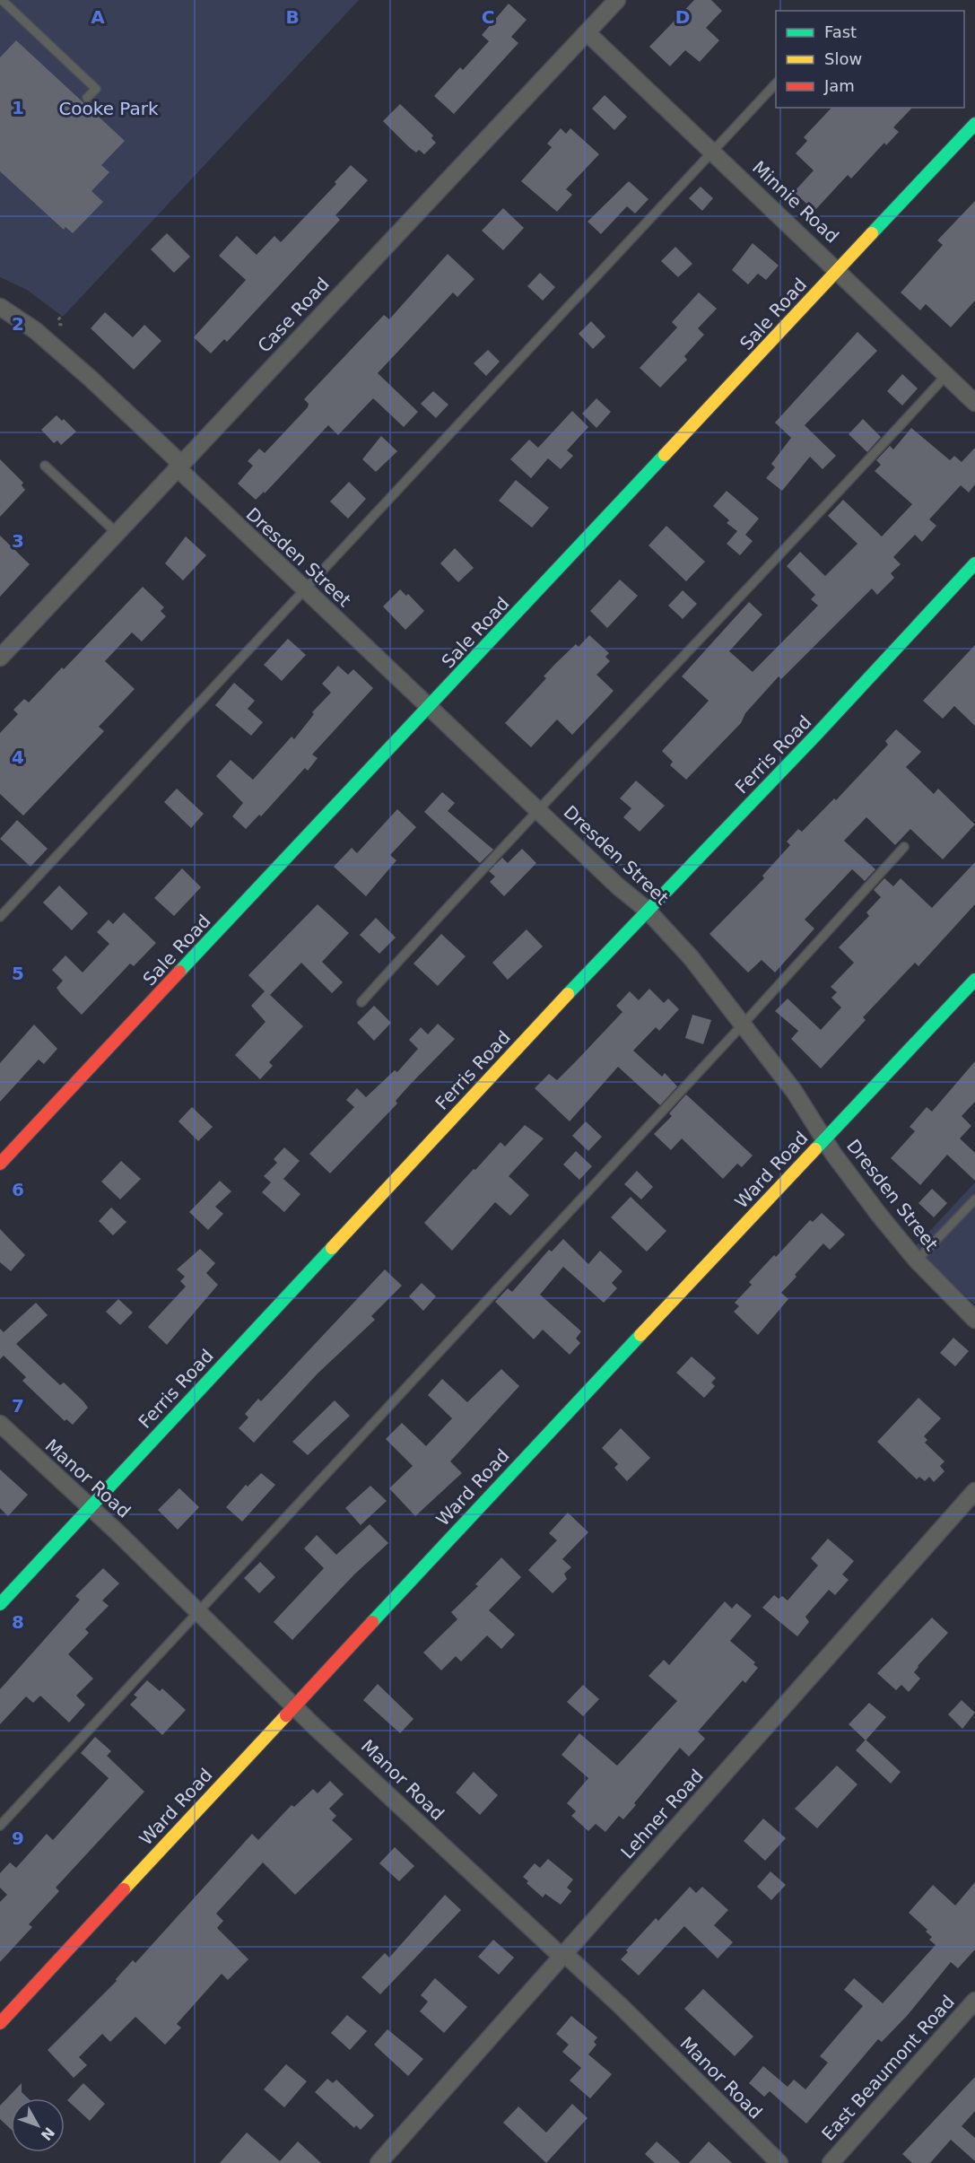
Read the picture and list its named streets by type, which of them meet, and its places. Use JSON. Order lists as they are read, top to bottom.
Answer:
{
  "streets": {
    "street": [
      "Minnie Road",
      "Sale Road",
      "Case Road",
      "Dresden Street",
      "Ferris Road",
      "Ward Road",
      "Manor Road",
      "Lehner Road",
      "East Beaumont Road"
    ]
  },
  "crossings": [
    ["Minnie Road", "Sale Road"],
    ["Minnie Road", "Case Road"],
    ["Sale Road", "Dresden Street"],
    ["Case Road", "Dresden Street"],
    ["Dresden Street", "Ferris Road"],
    ["Dresden Street", "Ward Road"],
    ["Ferris Road", "Manor Road"],
    ["Ward Road", "Manor Road"],
    ["Manor Road", "Lehner Road"]
  ],
  "parks": ["Cooke Park"],
  "legend": ["Fast", "Slow", "Jam"],
  "north": "bottom right",
  "grid": {
    "columns": [
      "A",
      "B",
      "C",
      "D"
    ],
    "rows": [
      "1",
      "2",
      "3",
      "4",
      "5",
      "6",
      "7",
      "8",
      "9"
    ]
  }
}
